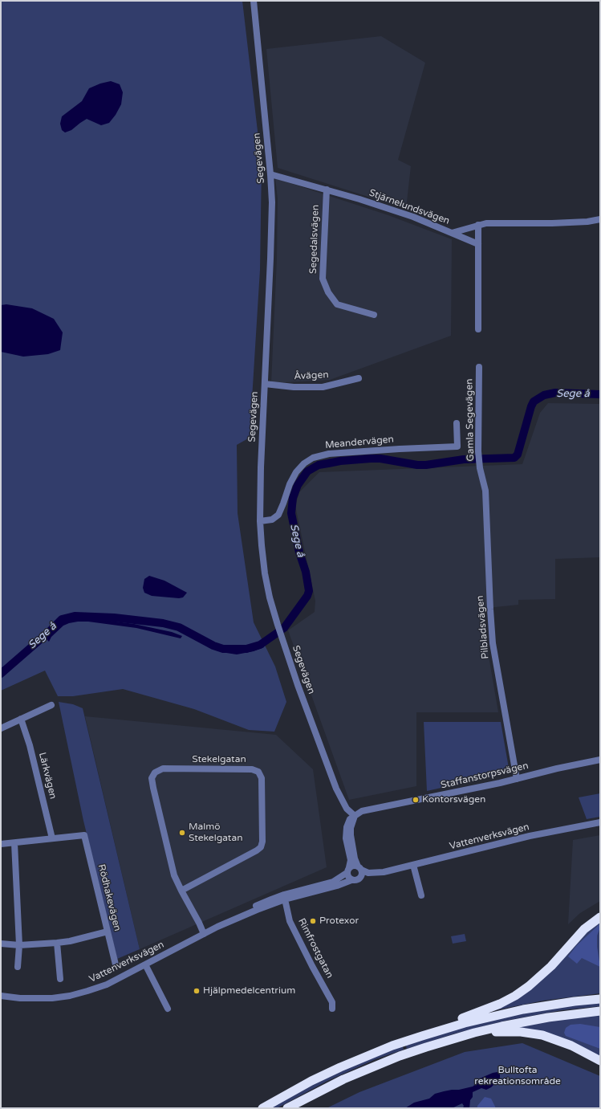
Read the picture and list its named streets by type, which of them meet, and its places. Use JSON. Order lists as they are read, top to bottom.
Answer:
{
  "streets": {
    "street": [
      "Segevägen",
      "Stjärnelundsvägen",
      "Segedalsvägen",
      "Åvägen",
      "Gamla Segevägen",
      "Meandervägen",
      "Pilbladsvägen",
      "Stekelgatan",
      "Lärkvägen",
      "Staffanstorpsvägen",
      "Vattenverksvägen",
      "Rödhakevägen",
      "Rimfrostgatan"
    ]
  },
  "crossings": [
    ["Segevägen", "Stjärnelundsvägen"],
    ["Segevägen", "Åvägen"],
    ["Segevägen", "Meandervägen"],
    ["Segevägen", "Staffanstorpsvägen"],
    ["Stjärnelundsvägen", "Segedalsvägen"],
    ["Gamla Segevägen", "Pilbladsvägen"],
    ["Pilbladsvägen", "Staffanstorpsvägen"],
    ["Stekelgatan", "Vattenverksvägen"],
    ["Lärkvägen", "Rödhakevägen"],
    ["Vattenverksvägen", "Rimfrostgatan"]
  ],
  "water": ["Sege å"],
  "parks": ["Bulltofta rekreationsområde"],
  "places": [
    "Kontorsvägen",
    "Malmö Stekelgatan",
    "Protexor",
    "Hjälpmedelcentrium"
  ]
}
